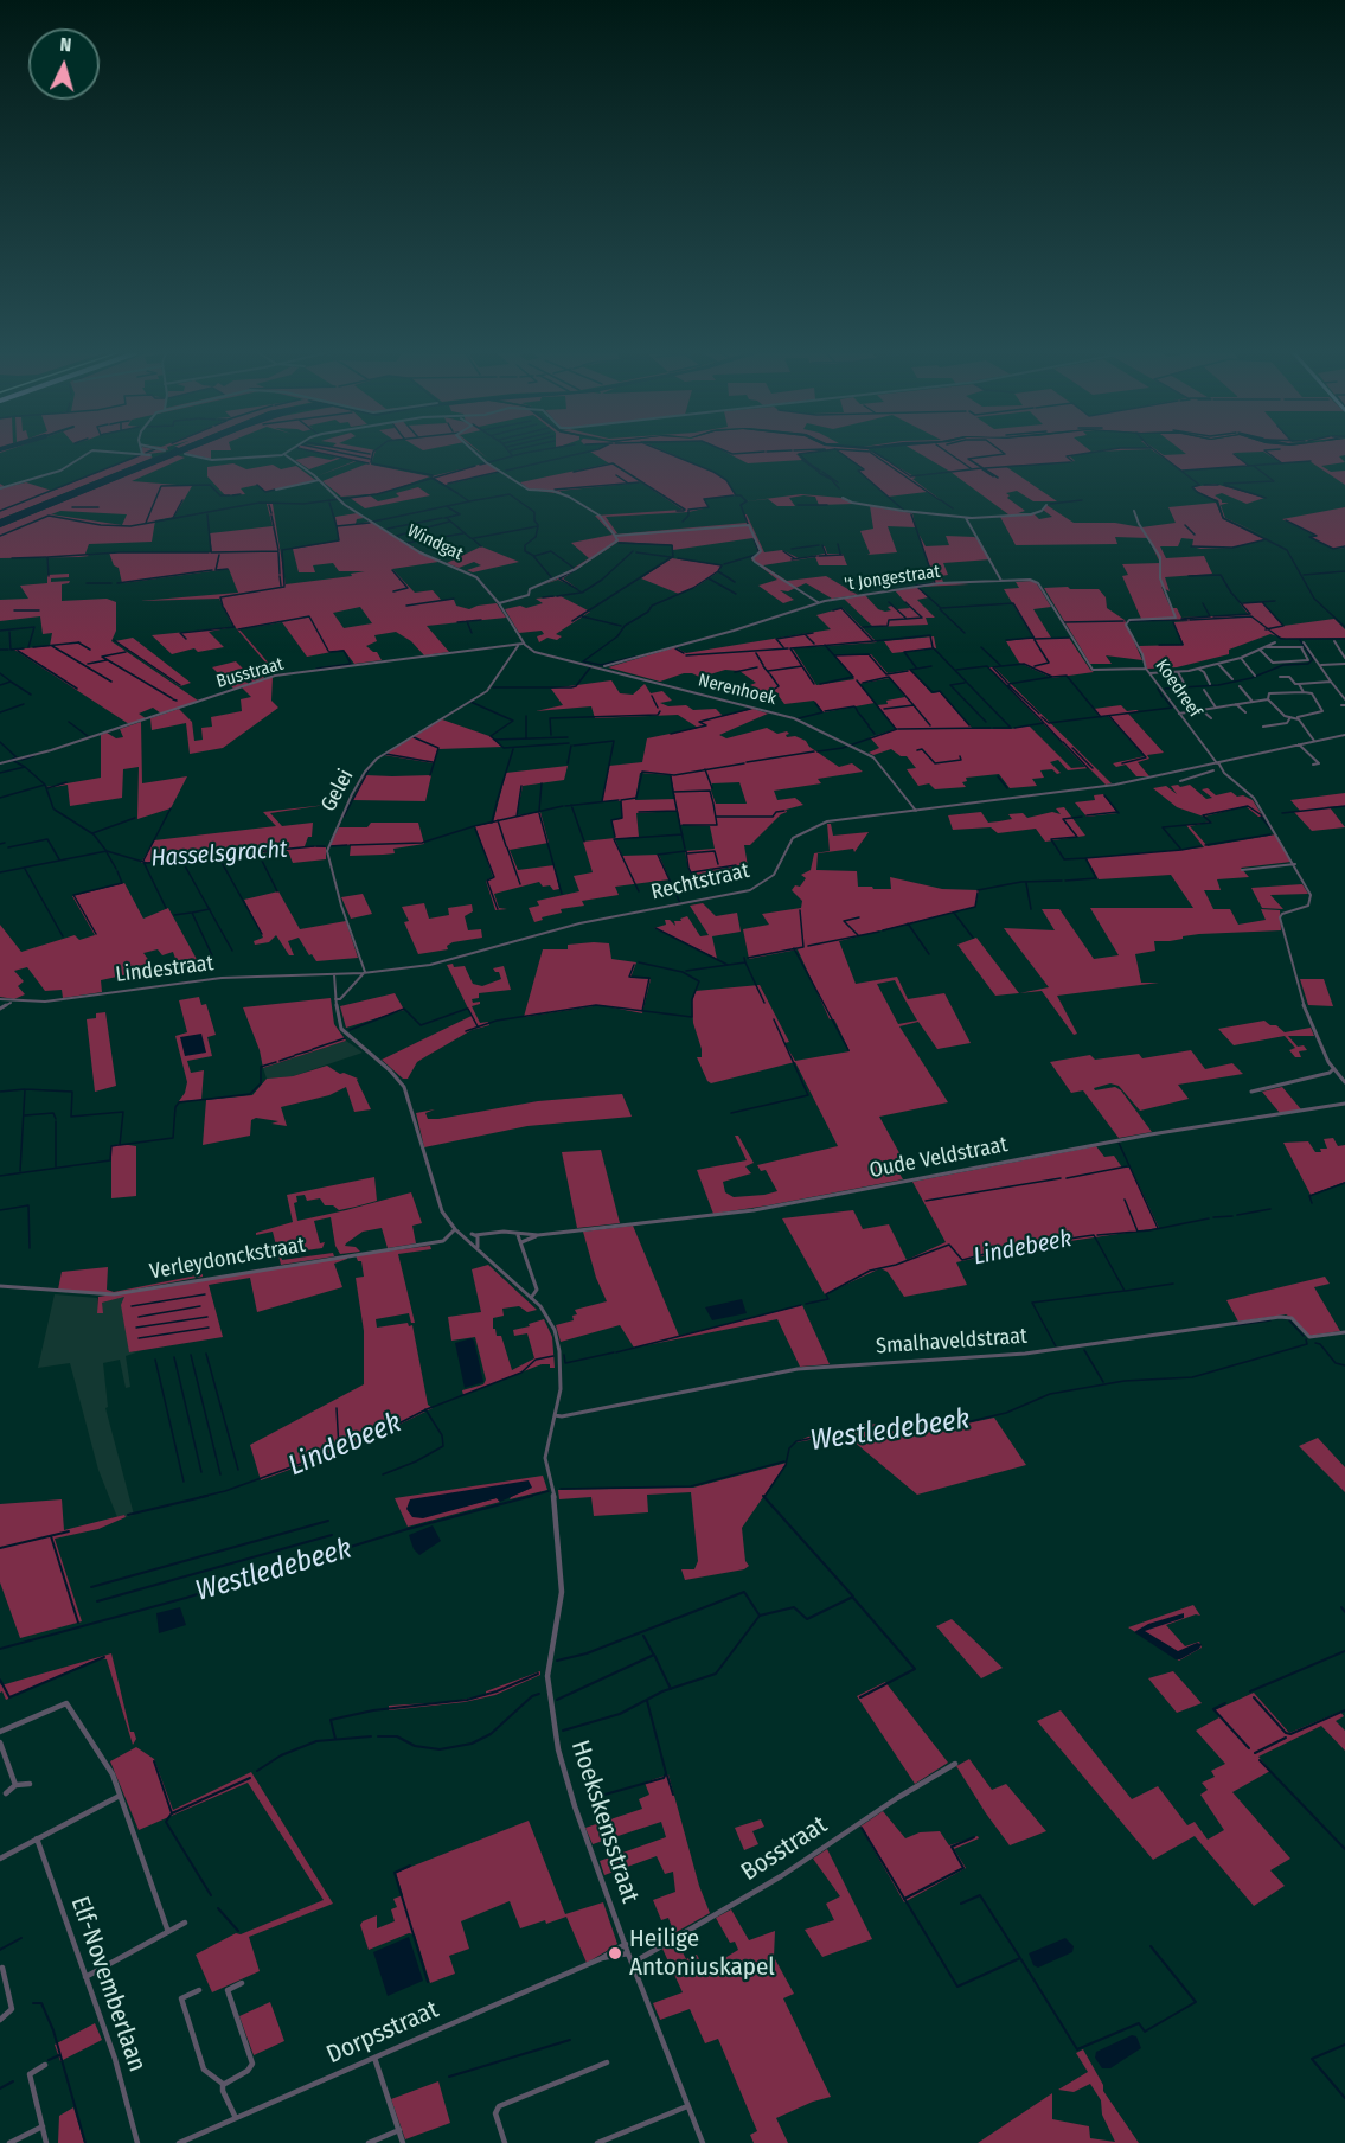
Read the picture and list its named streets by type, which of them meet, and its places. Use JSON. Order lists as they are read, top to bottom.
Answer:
{
  "streets": {
    "street": [
      "Windgat",
      "'t Jongestraat",
      "Busstraat",
      "Koedreef",
      "Nerenhoek",
      "Gelei",
      "Rechtstraat",
      "Lindestraat",
      "Oude Veldstraat",
      "Verleydonckstraat",
      "Smalhaveldstraat",
      "Hoekskensstraat",
      "Bosstraat",
      "Elf-Novemberlaan",
      "Dorpsstraat"
    ]
  },
  "crossings": [
    ["Windgat", "Busstraat"],
    ["Windgat", "Nerenhoek"],
    ["'t Jongestraat", "Koedreef"],
    ["'t Jongestraat", "Nerenhoek"],
    ["Busstraat", "Nerenhoek"],
    ["Busstraat", "Gelei"],
    ["Koedreef", "Rechtstraat"],
    ["Nerenhoek", "Rechtstraat"],
    ["Gelei", "Rechtstraat"],
    ["Rechtstraat", "Lindestraat"],
    ["Rechtstraat", "Hoekskensstraat"],
    ["Lindestraat", "Hoekskensstraat"],
    ["Verleydonckstraat", "Hoekskensstraat"],
    ["Smalhaveldstraat", "Hoekskensstraat"],
    ["Hoekskensstraat", "Bosstraat"],
    ["Hoekskensstraat", "Dorpsstraat"]
  ],
  "water": ["Hasselsgracht", "Lindebeek", "Westledebeek"],
  "places": ["Heilige Antoniuskapel"],
  "north": "top"
}
